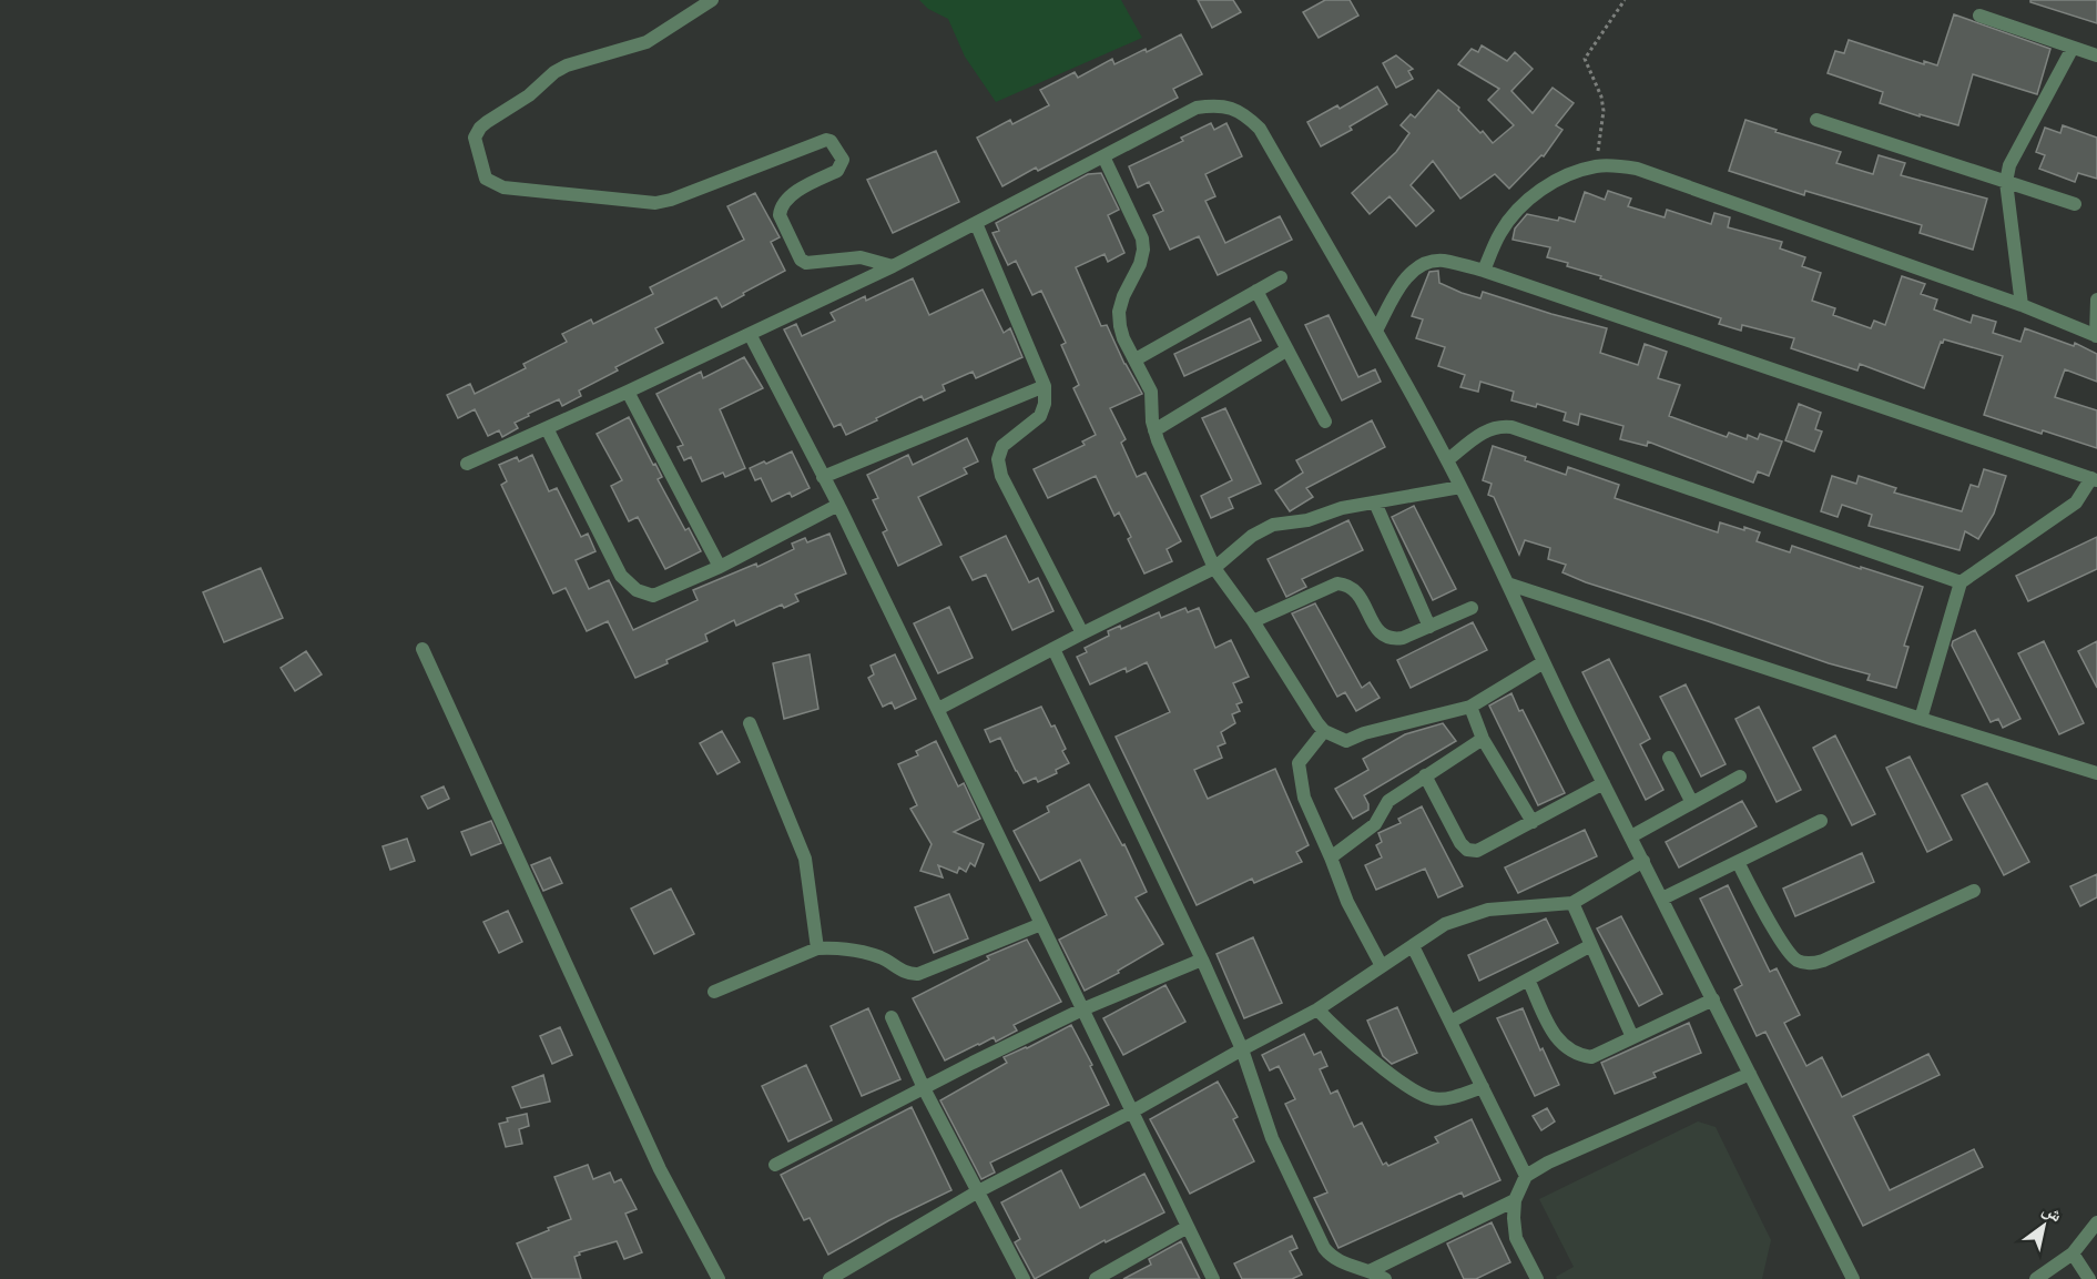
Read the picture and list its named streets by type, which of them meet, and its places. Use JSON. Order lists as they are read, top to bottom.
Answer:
{
  "north": "top right"
}
